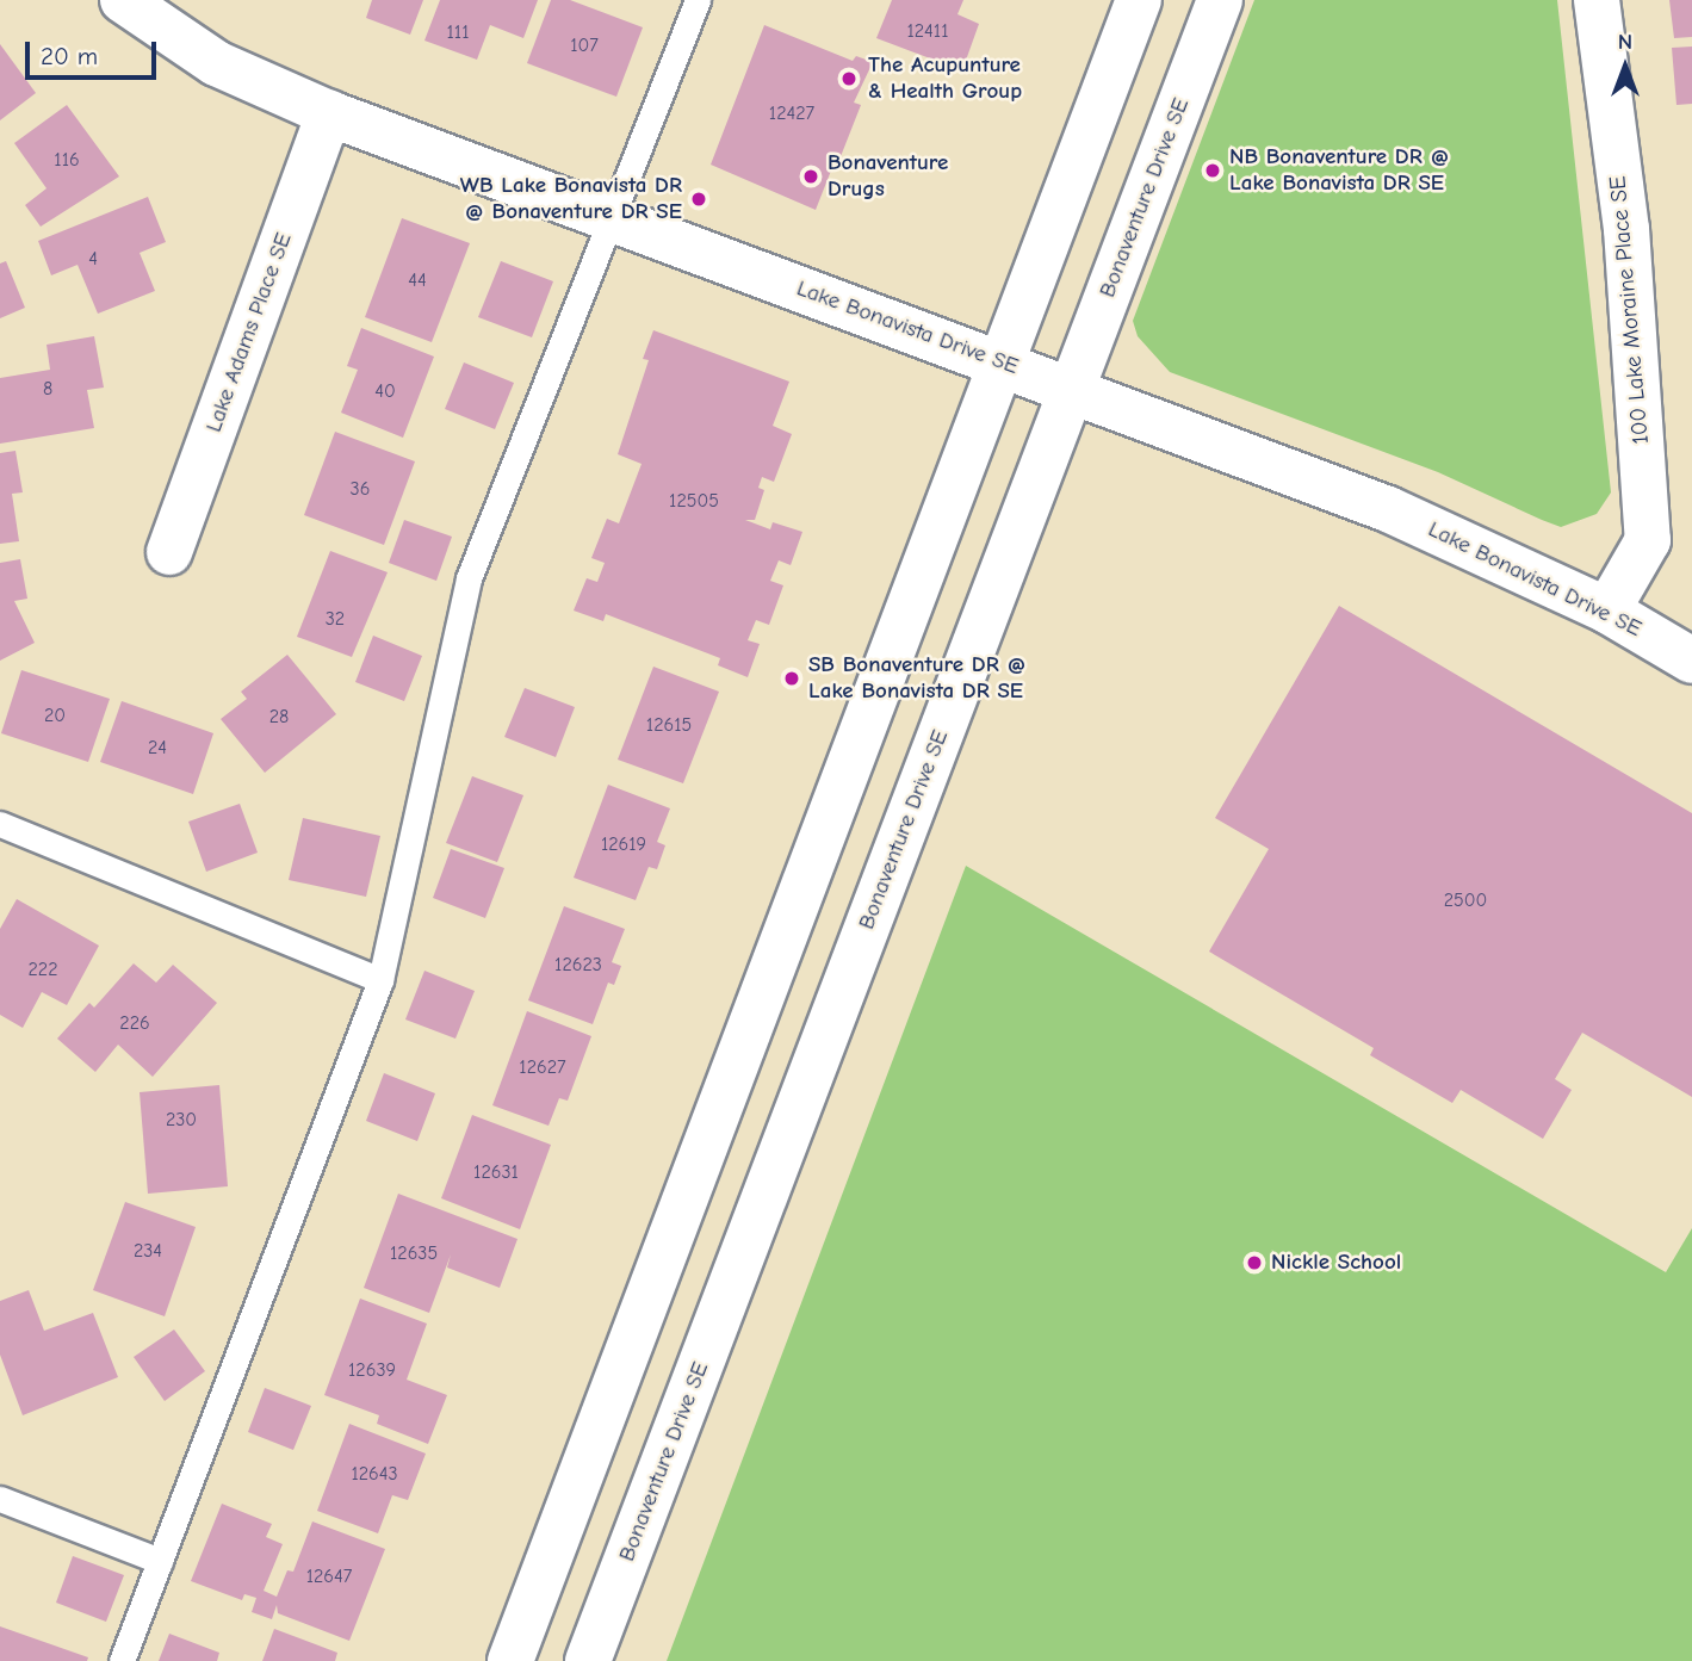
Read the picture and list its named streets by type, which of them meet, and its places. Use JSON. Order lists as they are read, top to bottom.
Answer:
{
  "streets": {
    "street": [
      "Bonaventure Drive SE",
      "100 Lake Moraine Place SE",
      "Lake Bonavista Drive SE",
      "Lake Adams Place SE"
    ]
  },
  "crossings": [
    ["Bonaventure Drive SE", "Lake Bonavista Drive SE"],
    ["100 Lake Moraine Place SE", "Lake Bonavista Drive SE"],
    ["Lake Bonavista Drive SE", "Lake Adams Place SE"]
  ],
  "places": [
    "The Acupunture & Health Group",
    "NB Bonaventure DR @ Lake Bonavista DR SE",
    "Bonaventure Drugs",
    "WB Lake Bonavista DR @ Bonaventure DR SE",
    "SB Bonaventure DR @ Lake Bonavista DR SE",
    "Nickle School"
  ],
  "house_numbers": [
    "12411",
    "111",
    "107",
    "12427",
    "116",
    "4",
    "44",
    "8",
    "40",
    "36",
    "12505",
    "32",
    "20",
    "28",
    "12615",
    "24",
    "12619",
    "2500",
    "12623",
    "222",
    "226",
    "12627",
    "230",
    "12631",
    "234",
    "12635",
    "12639",
    "12643",
    "12647"
  ],
  "scale_bar": "20 m",
  "north": "top"
}
